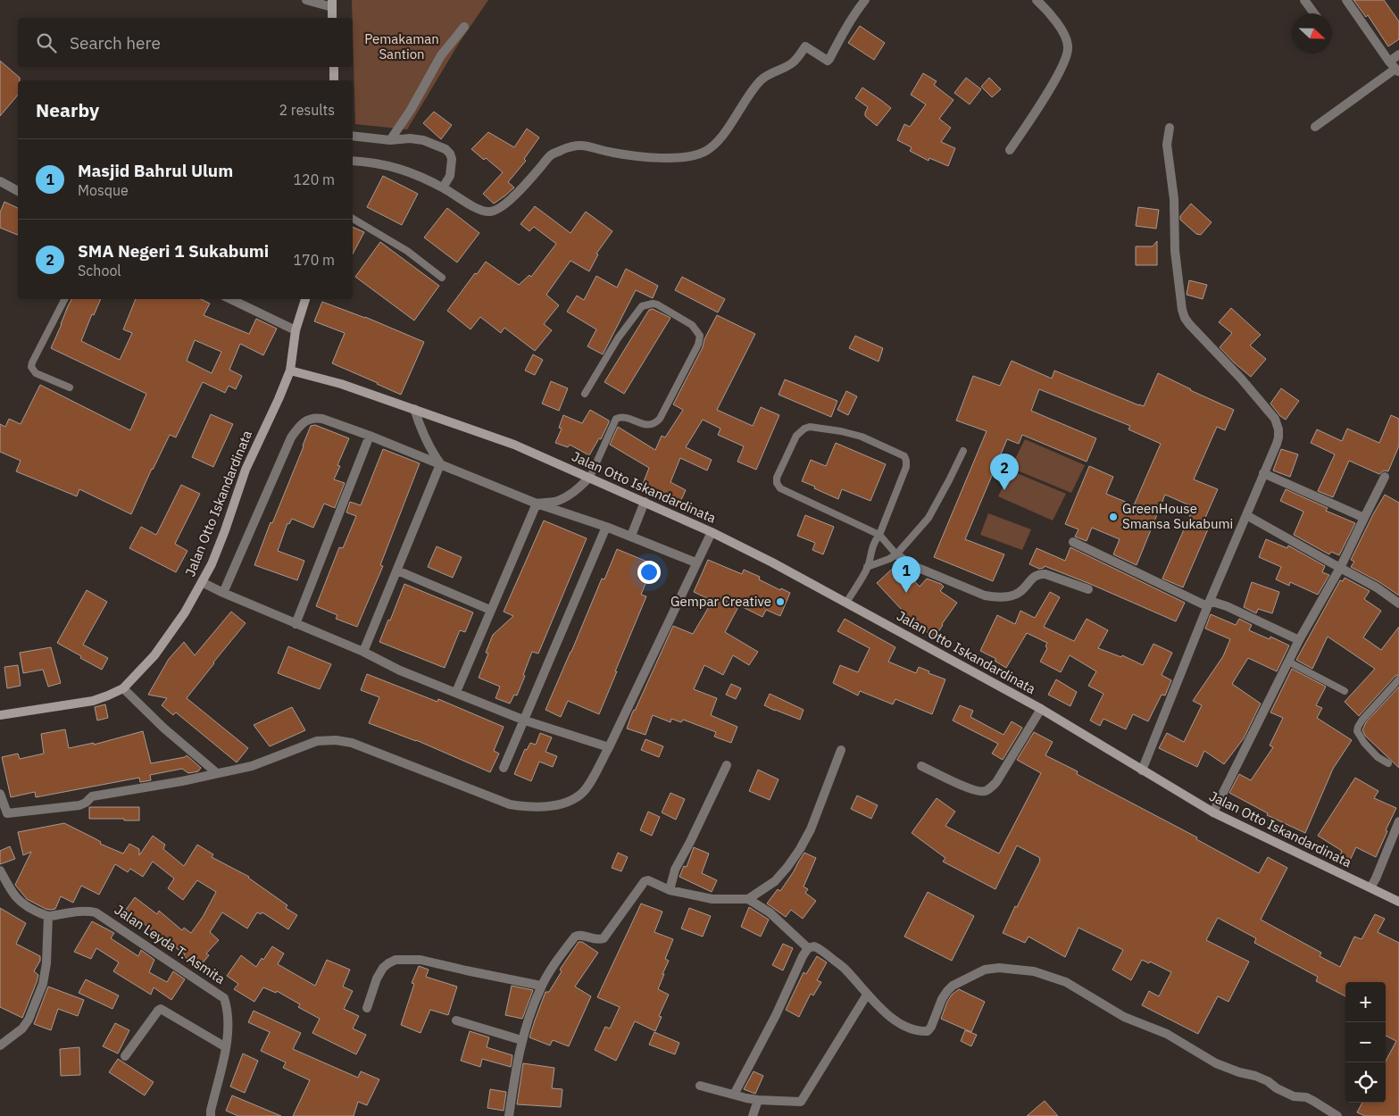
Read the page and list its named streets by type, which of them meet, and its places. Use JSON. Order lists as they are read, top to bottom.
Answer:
{
  "streets": {
    "main road": ["Jalan Otto Iskandardinata"],
    "street": ["Jalan Leyda T. Asmita"]
  },
  "parks": ["Pemakaman Santion"],
  "places": ["GreenHouse Smansa Sukabumi", "Gempar Creative"],
  "north": "right",
  "page": {
    "search": "Search here",
    "heading": ["Nearby", "2 results"],
    "list": [
      {
        "mark": "1",
        "name": "Masjid Bahrul Ulum",
        "note": "Mosque",
        "value": "120 m"
      },
      {
        "mark": "2",
        "name": "SMA Negeri 1 Sukabumi",
        "note": "School",
        "value": "170 m"
      }
    ],
    "pins": ["2", "1"],
    "map_buttons": ["+", "−"]
  }
}
